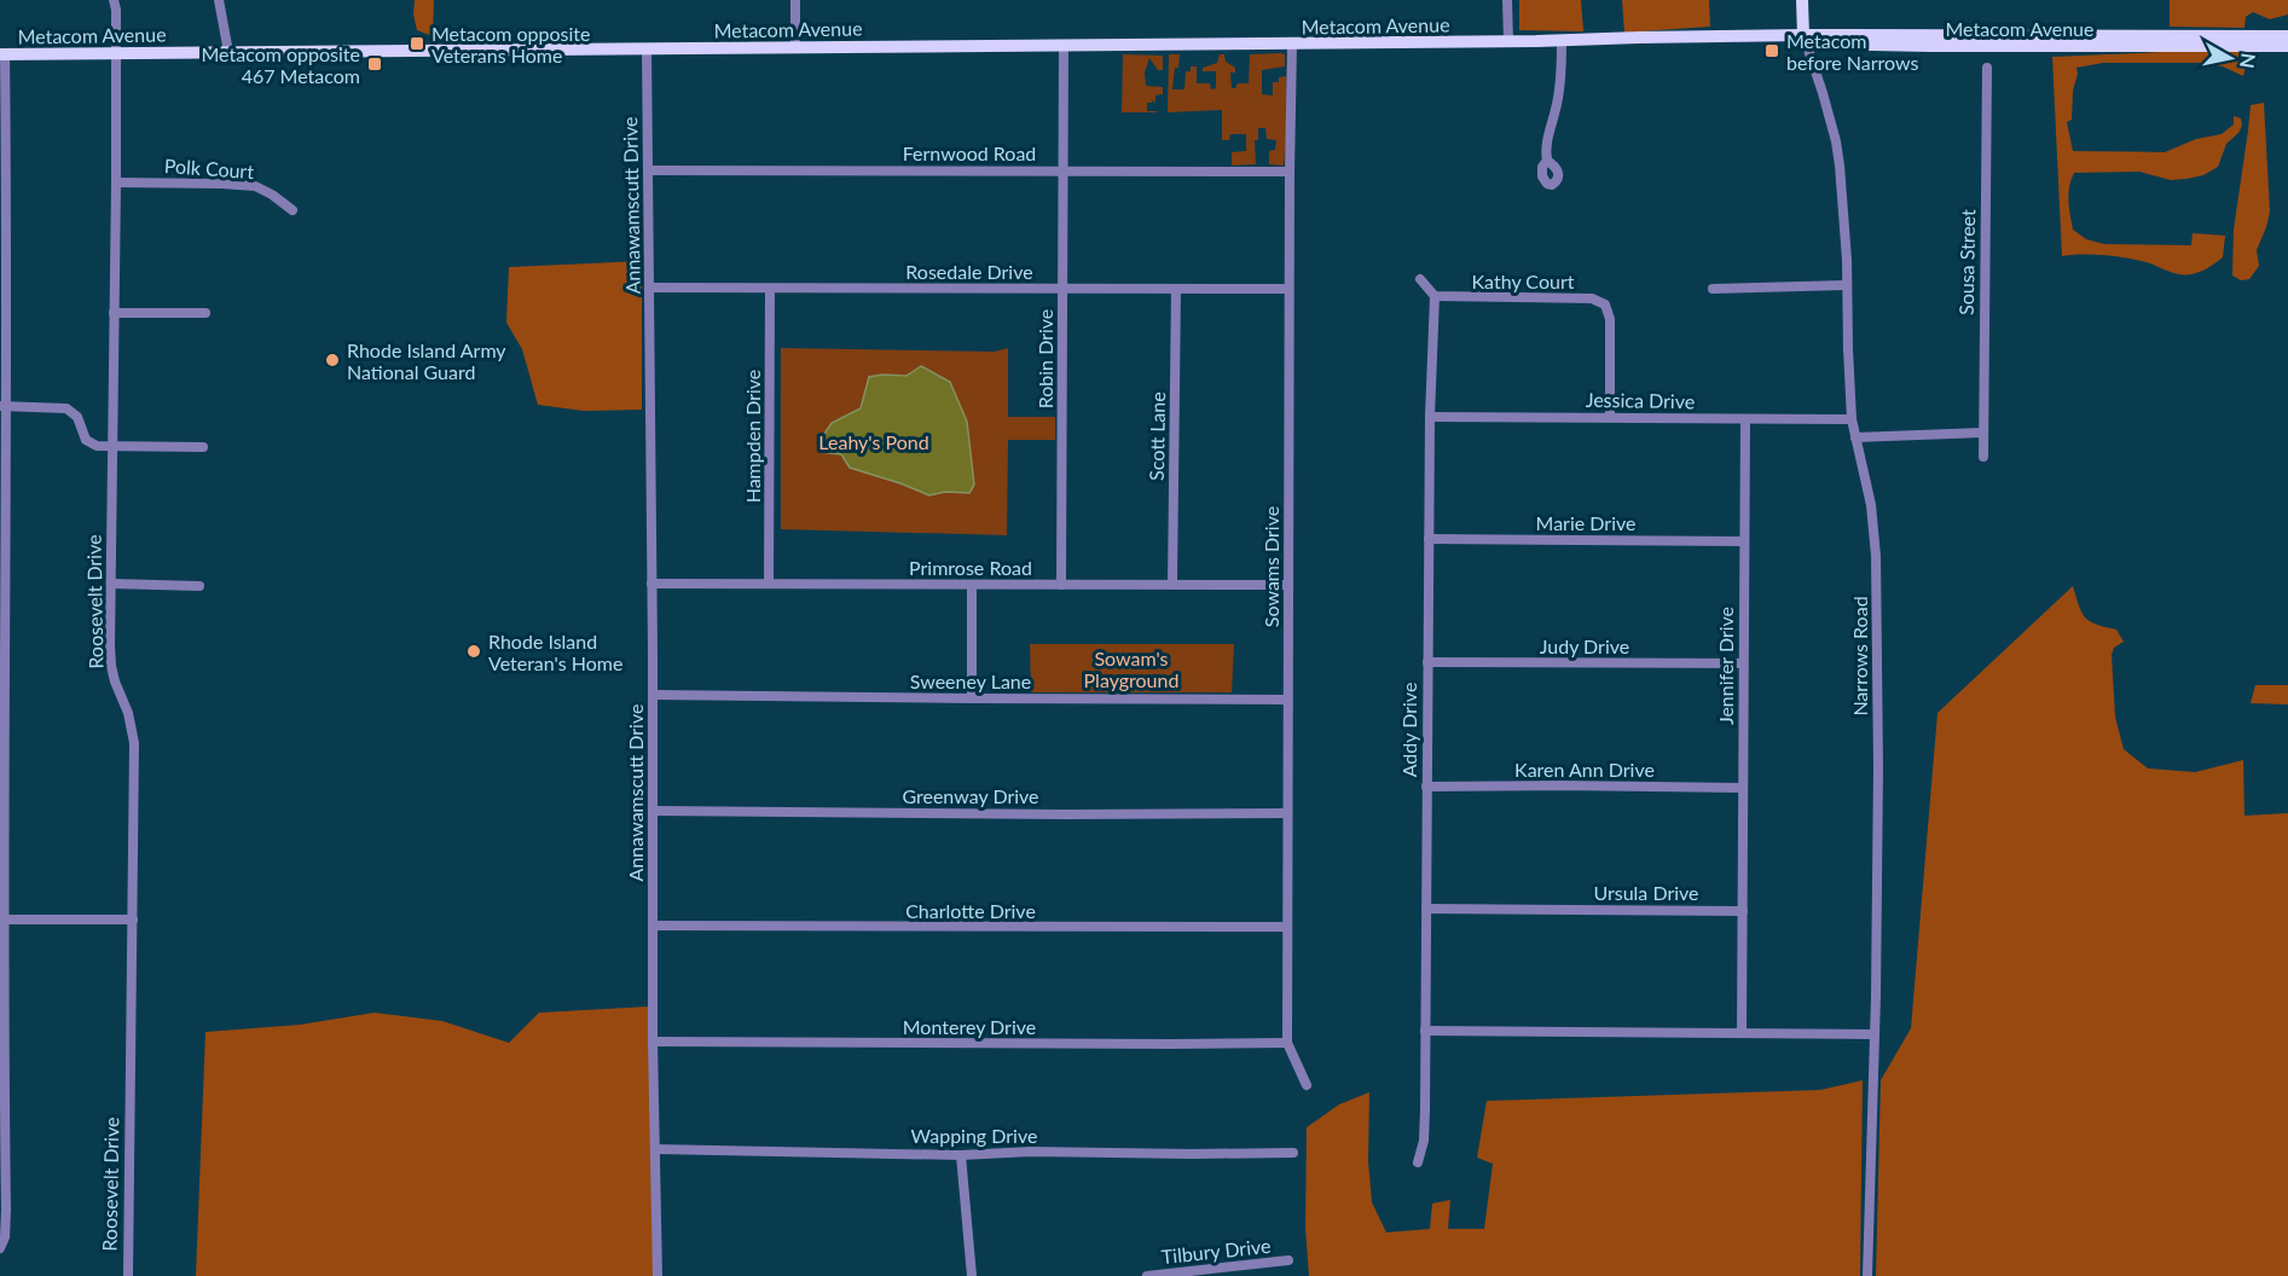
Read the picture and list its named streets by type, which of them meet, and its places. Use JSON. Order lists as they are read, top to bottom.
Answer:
{
  "streets": {
    "main road": ["Metacom Avenue"],
    "street": [
      "Fernwood Road",
      "Polk Court",
      "Annawamscutt Drive",
      "Sousa Street",
      "Rosedale Drive",
      "Kathy Court",
      "Robin Drive",
      "Jessica Drive",
      "Hampden Drive",
      "Scott Lane",
      "Marie Drive",
      "Primrose Road",
      "Sowams Drive",
      "Roosevelt Drive",
      "Judy Drive",
      "Narrows Road",
      "Jennifer Drive",
      "Sweeney Lane",
      "Addy Drive",
      "Karen Ann Drive",
      "Greenway Drive",
      "Ursula Drive",
      "Charlotte Drive",
      "Monterey Drive",
      "Wapping Drive",
      "Tilbury Drive"
    ]
  },
  "crossings": [
    ["Metacom Avenue", "Annawamscutt Drive"],
    ["Metacom Avenue", "Robin Drive"],
    ["Metacom Avenue", "Sowams Drive"],
    ["Metacom Avenue", "Roosevelt Drive"],
    ["Metacom Avenue", "Narrows Road"],
    ["Fernwood Road", "Annawamscutt Drive"],
    ["Fernwood Road", "Robin Drive"],
    ["Fernwood Road", "Sowams Drive"],
    ["Polk Court", "Roosevelt Drive"],
    ["Annawamscutt Drive", "Rosedale Drive"],
    ["Annawamscutt Drive", "Primrose Road"],
    ["Annawamscutt Drive", "Sweeney Lane"],
    ["Annawamscutt Drive", "Greenway Drive"],
    ["Annawamscutt Drive", "Charlotte Drive"],
    ["Annawamscutt Drive", "Monterey Drive"],
    ["Annawamscutt Drive", "Wapping Drive"],
    ["Rosedale Drive", "Robin Drive"],
    ["Rosedale Drive", "Hampden Drive"],
    ["Rosedale Drive", "Scott Lane"],
    ["Rosedale Drive", "Sowams Drive"],
    ["Kathy Court", "Jessica Drive"],
    ["Kathy Court", "Addy Drive"],
    ["Robin Drive", "Primrose Road"],
    ["Jessica Drive", "Narrows Road"],
    ["Jessica Drive", "Jennifer Drive"],
    ["Jessica Drive", "Addy Drive"],
    ["Hampden Drive", "Primrose Road"],
    ["Scott Lane", "Primrose Road"],
    ["Marie Drive", "Jennifer Drive"],
    ["Marie Drive", "Addy Drive"],
    ["Primrose Road", "Sowams Drive"],
    ["Sowams Drive", "Sweeney Lane"],
    ["Sowams Drive", "Greenway Drive"],
    ["Sowams Drive", "Charlotte Drive"],
    ["Sowams Drive", "Monterey Drive"],
    ["Judy Drive", "Jennifer Drive"],
    ["Judy Drive", "Addy Drive"],
    ["Jennifer Drive", "Karen Ann Drive"],
    ["Jennifer Drive", "Ursula Drive"],
    ["Addy Drive", "Karen Ann Drive"],
    ["Addy Drive", "Ursula Drive"]
  ],
  "parks": ["Leahy's Pond", "Sowam's Playground"],
  "places": {
    "transit": ["Metacom opposite Veterans Home", "Metacom before Narrows", "Metacom opposite 467 Metacom"],
    "other": ["Rhode Island Army National Guard", "Rhode Island Veteran's Home"]
  },
  "north": "right"
}
